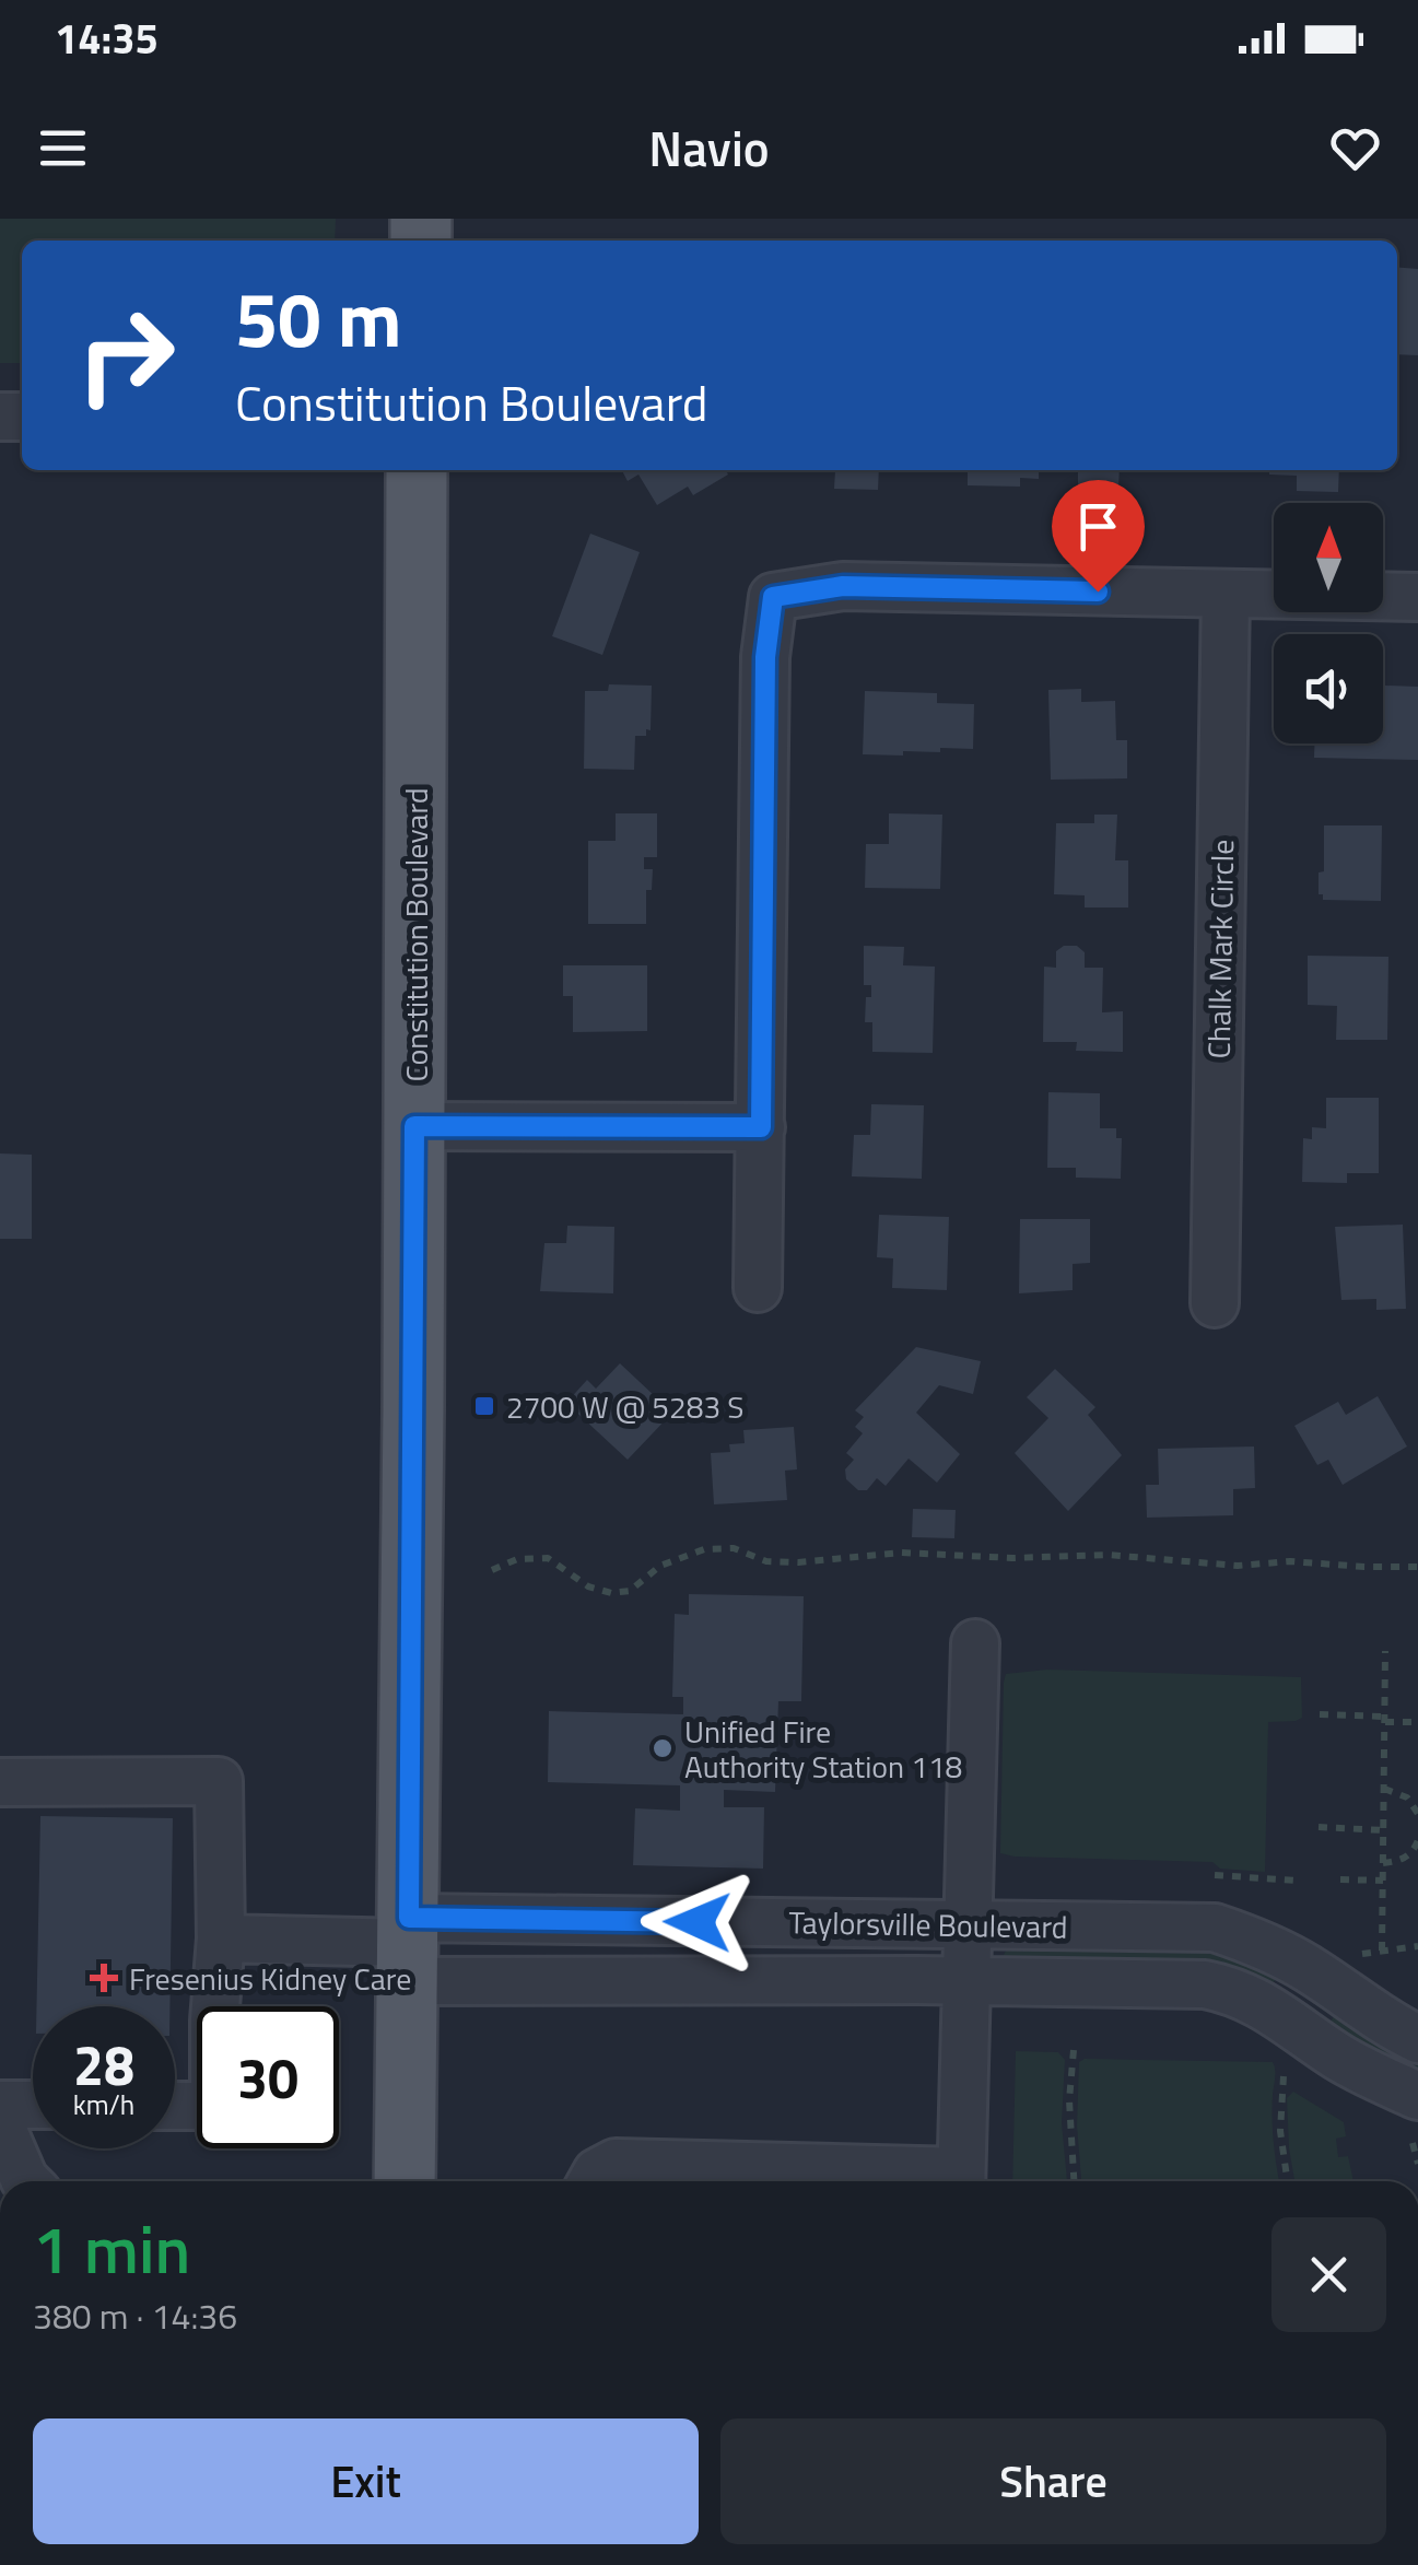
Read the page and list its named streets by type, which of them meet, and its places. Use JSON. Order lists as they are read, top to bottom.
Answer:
{
  "streets": {
    "main road": ["Constitution Boulevard"],
    "street": ["Chalk Mark Circle", "Taylorsville Boulevard"]
  },
  "crossings": [
    ["Constitution Boulevard", "Taylorsville Boulevard"]
  ],
  "places": {
    "transit": ["2700 W @ 5283 S"],
    "other": ["Unified Fire Authority Station 118"],
    "health": ["Fresenius Kidney Care"]
  },
  "north": "top",
  "page": {
    "status": "14:35",
    "header": "Navio",
    "turn": ["50 m", "Constitution Boulevard"],
    "speed": "28 km/h",
    "limit": "30",
    "heading": ["1 min", "380 m · 14:36"],
    "buttons": ["Exit", "Share"]
  }
}
